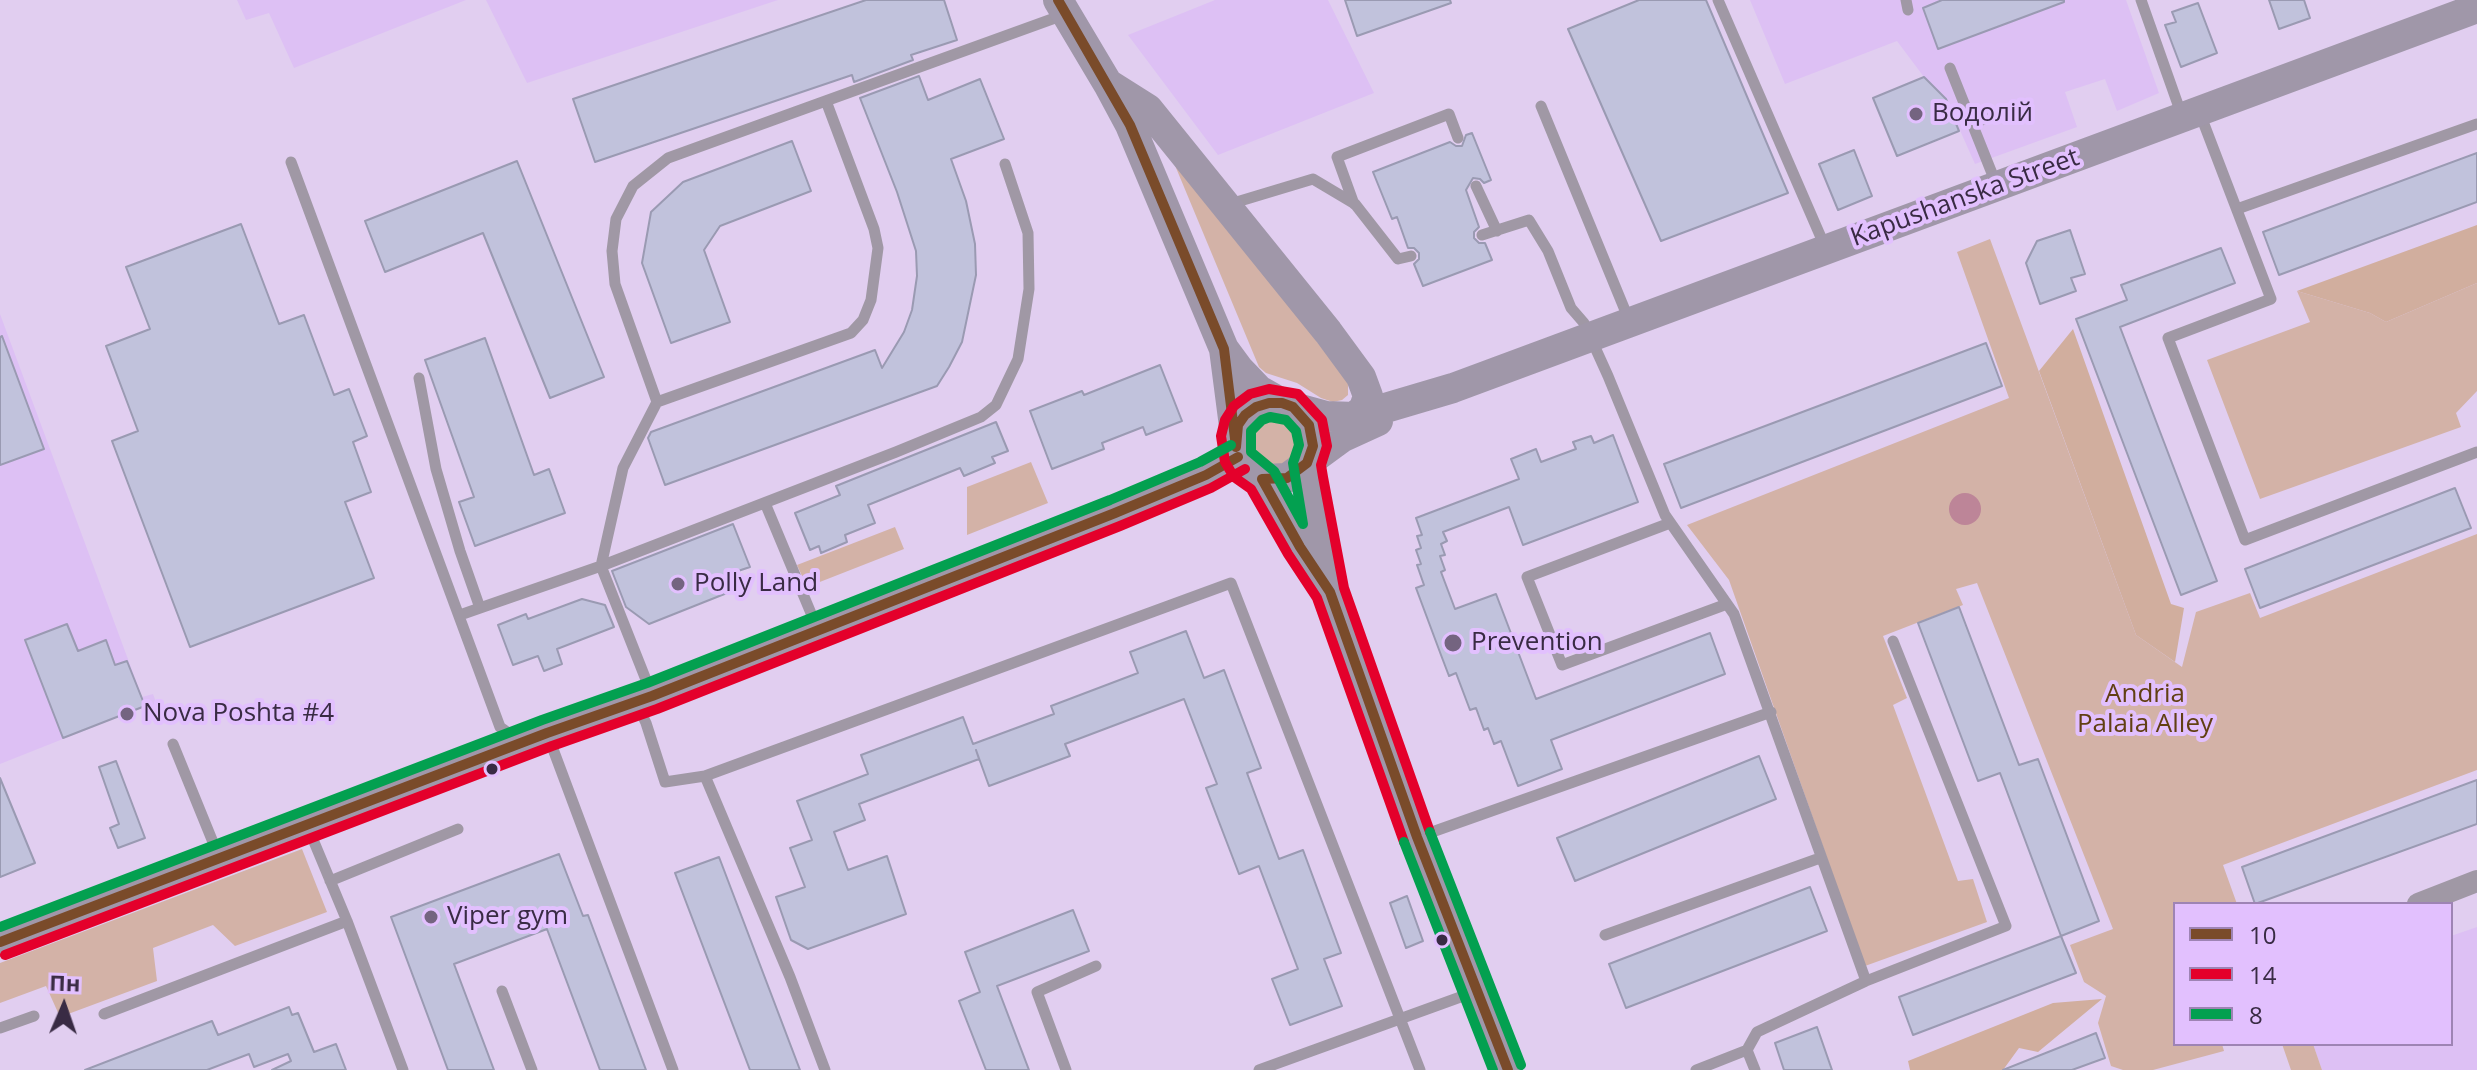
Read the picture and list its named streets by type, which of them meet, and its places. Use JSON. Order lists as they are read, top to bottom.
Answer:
{
  "streets": {
    "street": ["Kapushanska Street"]
  },
  "parks": ["Andria Palaia Alley"],
  "places": [
    "Водолій",
    "Polly Land",
    "Prevention",
    "Nova Poshta #4",
    "Viper gym"
  ],
  "lines": ["transit line 10", "transit line 14", "transit line 8"],
  "legend": ["10", "14", "8"],
  "north": "top"
}
